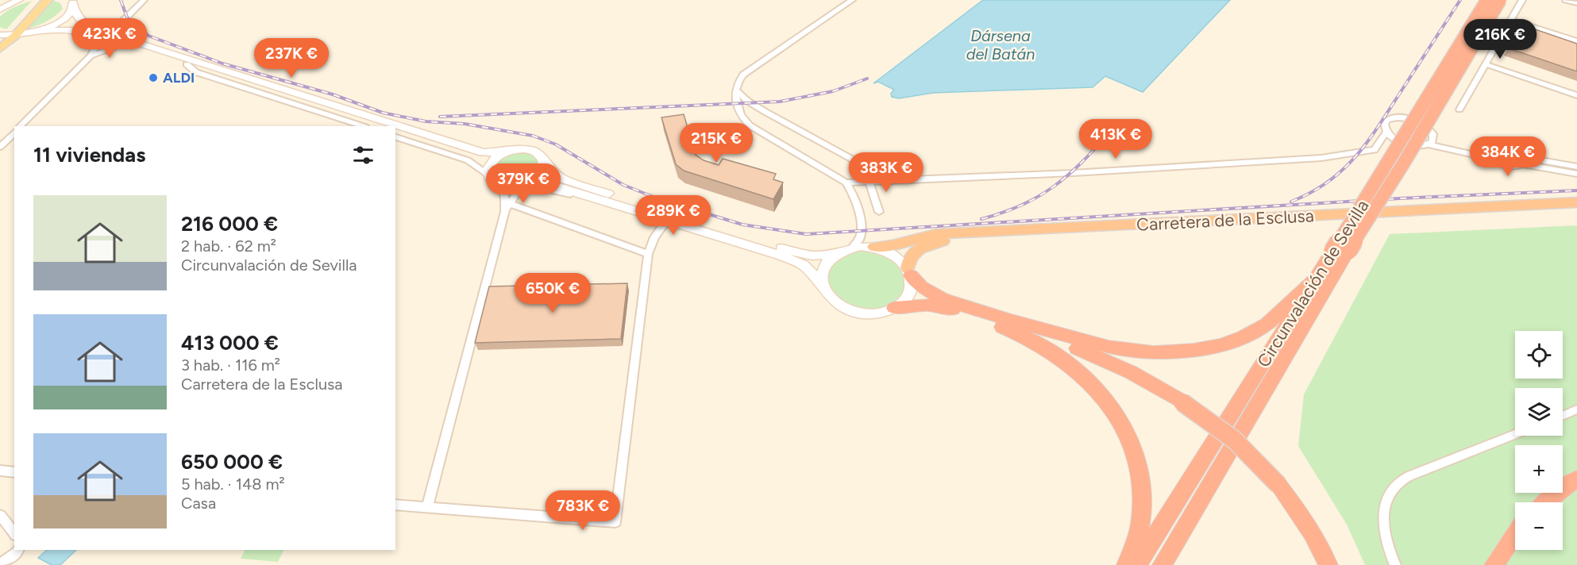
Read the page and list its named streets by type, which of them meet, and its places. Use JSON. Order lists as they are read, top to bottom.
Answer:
{
  "streets": {
    "highway": ["Carretera de la Esclusa", "Circunvalación de Sevilla"]
  },
  "water": ["Dársena del Batán"],
  "places": ["ALDI"],
  "page": {
    "price": [
      "423K €",
      "216K €",
      "237K €",
      "413K €",
      "215K €",
      "384K €",
      "383K €",
      "379K €",
      "289K €",
      "650K €",
      "783K €"
    ],
    "heading": "11 viviendas",
    "list": [
      {
        "name": "216 000 €",
        "note": "2 hab. · 62 m² · Circunvalación de Sevilla"
      },
      {
        "name": "413 000 €",
        "note": "3 hab. · 116 m² · Carretera de la Esclusa"
      },
      {
        "name": "650 000 €",
        "note": "5 hab. · 148 m² · Casa"
      }
    ],
    "map_buttons": ["+", "−"]
  }
}
